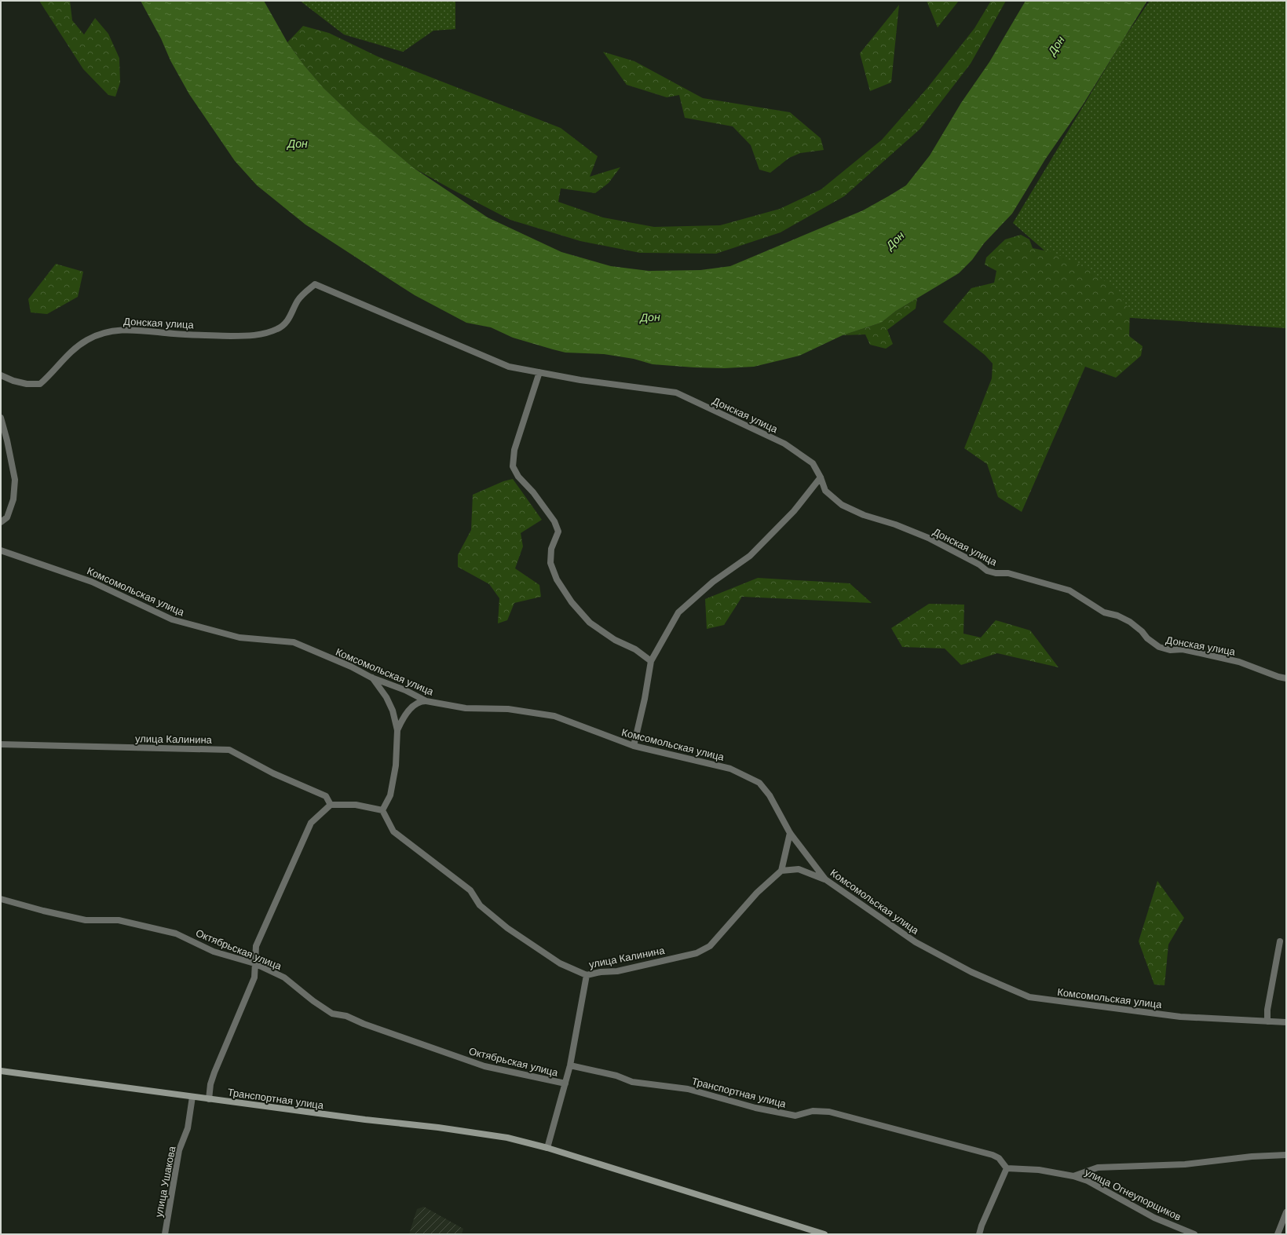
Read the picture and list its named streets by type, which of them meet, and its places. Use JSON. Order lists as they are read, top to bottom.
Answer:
{
  "streets": {
    "main road": ["Транспортная улица"],
    "street": [
      "Донская улица",
      "Комсомольская улица",
      "улица Калинина",
      "Октябрьская улица",
      "улица Ушакова",
      "улица Огнеупорщиков"
    ]
  },
  "crossings": [
    ["Транспортная улица", "улица Ушакова"],
    ["Транспортная улица", "улица Огнеупорщиков"]
  ],
  "water": ["Дон"]
}
